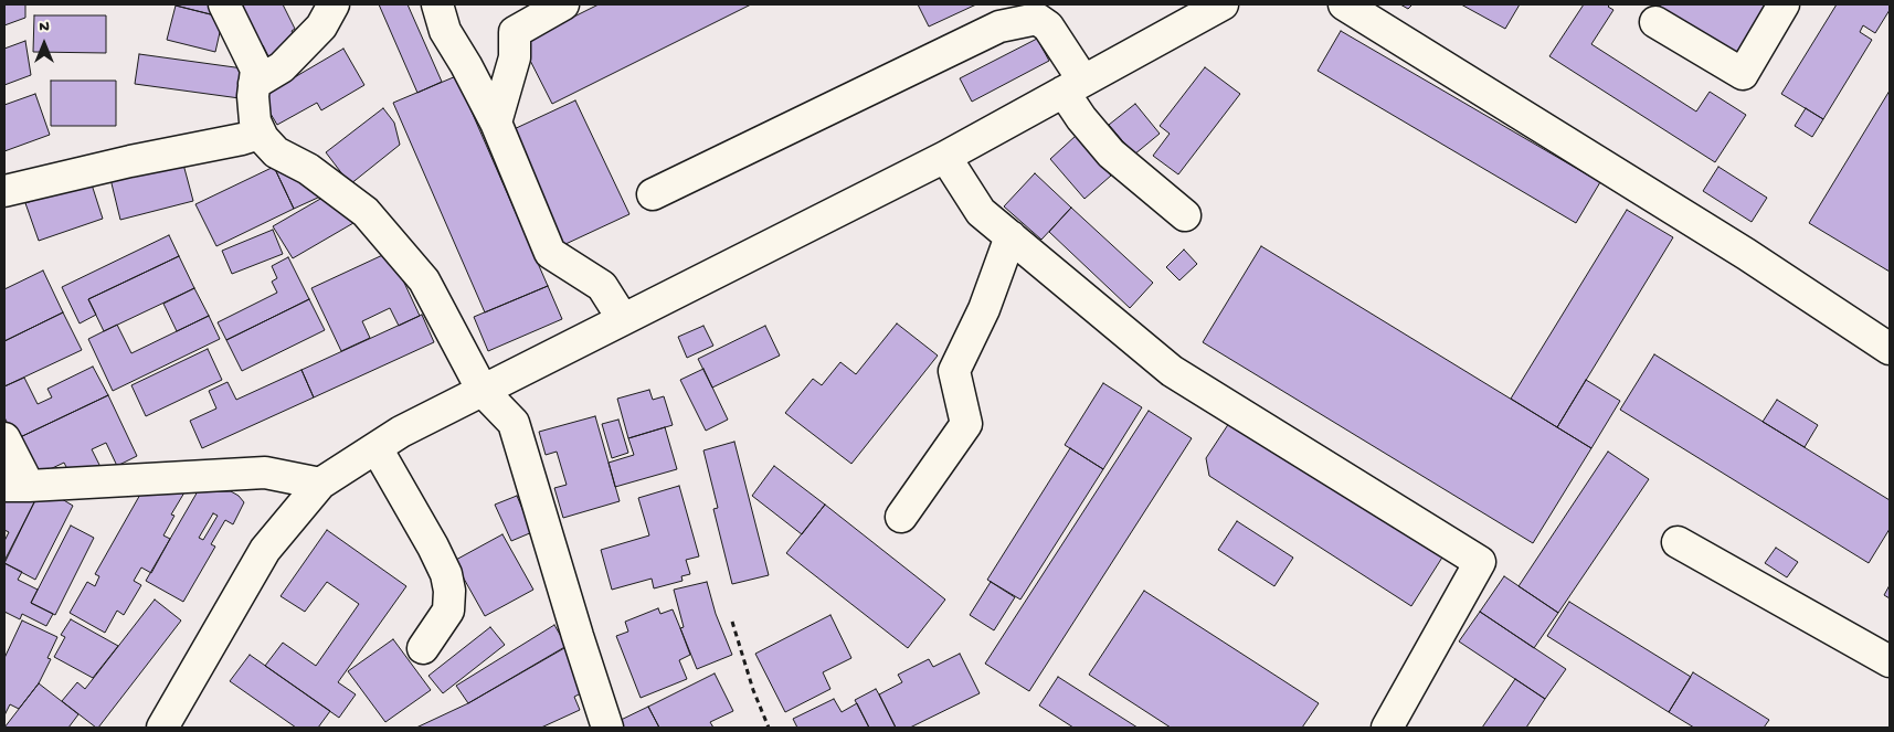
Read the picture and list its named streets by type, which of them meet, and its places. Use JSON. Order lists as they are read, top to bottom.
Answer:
{
  "north": "top"
}
